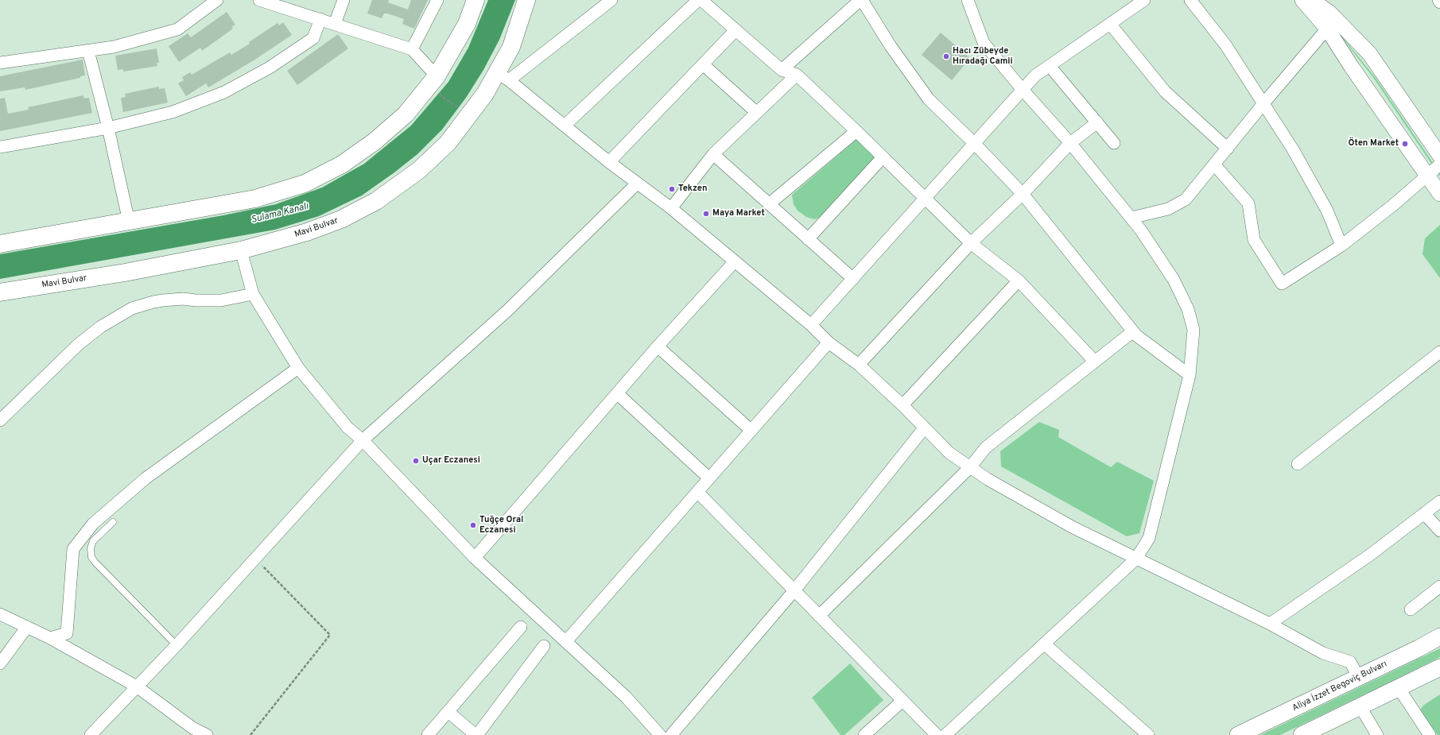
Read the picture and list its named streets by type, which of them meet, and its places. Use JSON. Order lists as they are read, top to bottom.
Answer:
{
  "streets": {
    "main road": ["Mavi Bulvar", "Aliya İzzet Begoviç Bulvarı"]
  },
  "water": ["Sulama Kanalı"],
  "places": [
    "Hacı Zübeyde Hıradağı Camii",
    "Öten Market",
    "Tekzen",
    "Maya Market",
    "Uçar Eczanesi",
    "Tuğçe Oral Eczanesi"
  ]
}
